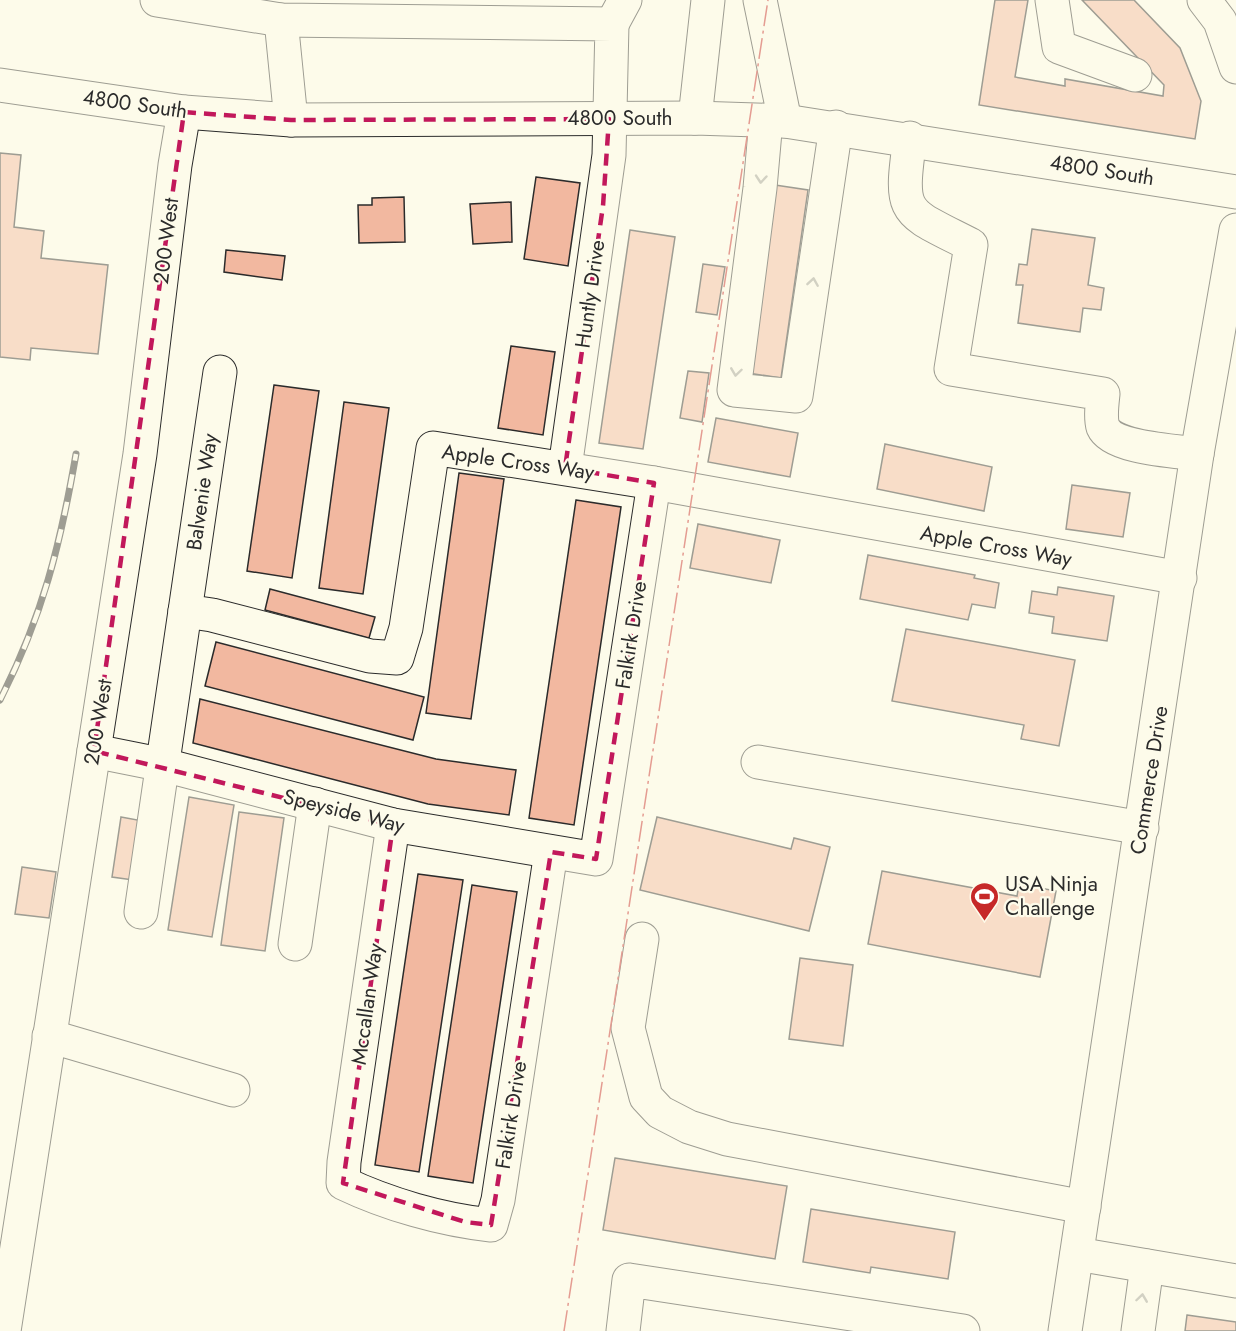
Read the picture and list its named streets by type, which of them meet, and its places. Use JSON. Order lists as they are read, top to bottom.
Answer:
{
  "streets": {
    "street": [
      "4800 South",
      "200 West",
      "Huntly Drive",
      "Apple Cross Way",
      "Balvenie Way",
      "Falkirk Drive",
      "Commerce Drive",
      "Speyside Way",
      "Mccallan Way"
    ]
  },
  "crossings": [
    ["4800 South", "200 West"],
    ["4800 South", "Huntly Drive"],
    ["200 West", "Speyside Way"],
    ["Huntly Drive", "Apple Cross Way"],
    ["Apple Cross Way", "Balvenie Way"],
    ["Apple Cross Way", "Falkirk Drive"],
    ["Apple Cross Way", "Commerce Drive"],
    ["Falkirk Drive", "Speyside Way"],
    ["Falkirk Drive", "Mccallan Way"],
    ["Speyside Way", "Mccallan Way"]
  ],
  "places": {
    "sports": ["USA Ninja Challenge"]
  }
}
